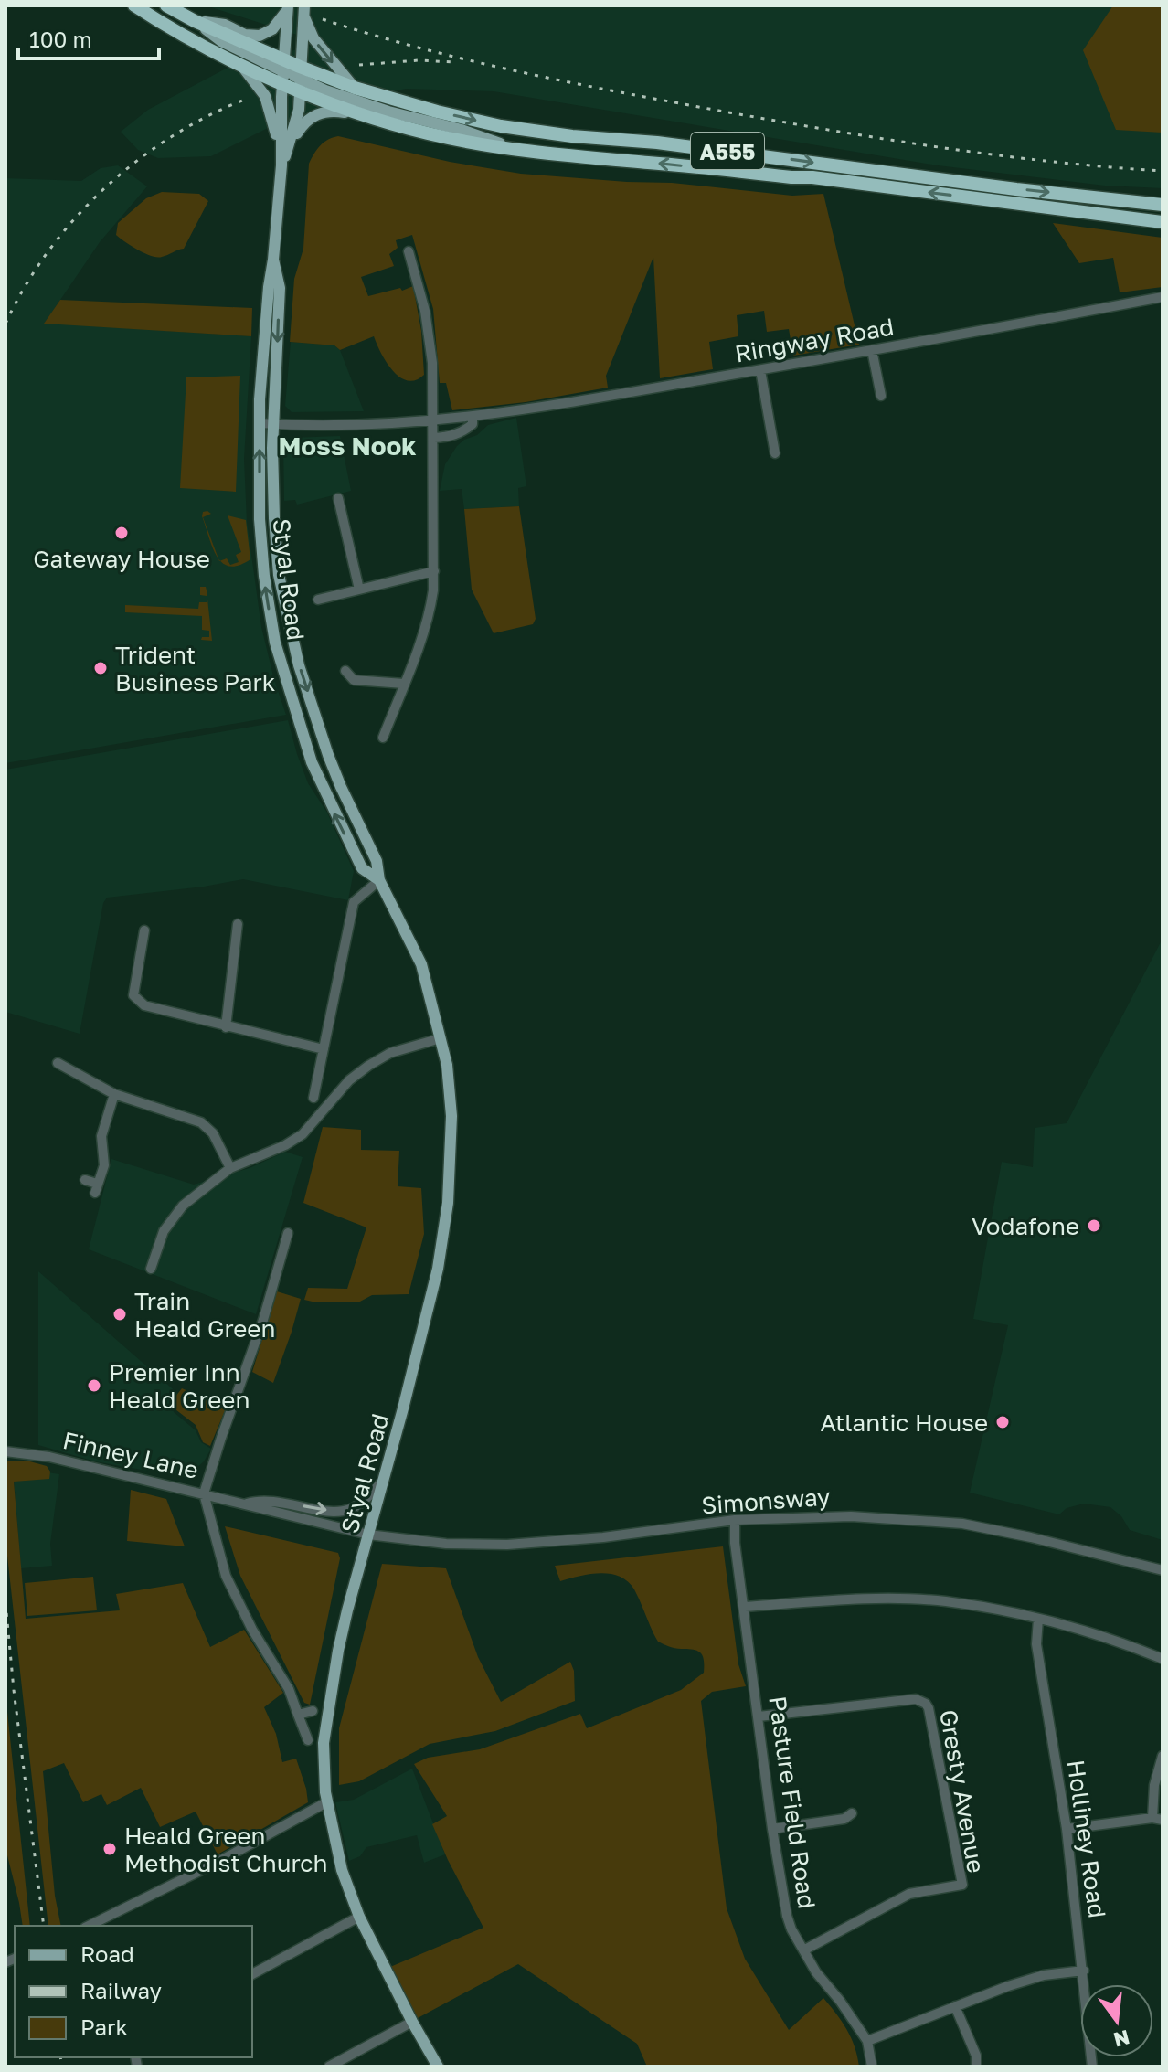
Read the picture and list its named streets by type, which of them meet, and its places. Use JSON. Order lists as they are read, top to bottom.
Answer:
{
  "streets": {
    "highway": ["A555"],
    "main road": ["Styal Road"],
    "street": [
      "Ringway Road",
      "Finney Lane",
      "Simonsway",
      "Gresty Avenue",
      "Pasture Field Road",
      "Holliney Road"
    ]
  },
  "crossings": [
    ["A555", "Styal Road"],
    ["Ringway Road", "Styal Road"],
    ["Styal Road", "Finney Lane"],
    ["Styal Road", "Simonsway"],
    ["Finney Lane", "Simonsway"],
    ["Simonsway", "Pasture Field Road"],
    ["Gresty Avenue", "Pasture Field Road"]
  ],
  "districts": ["Moss Nook"],
  "places": [
    "Gateway House",
    "Trident Business Park",
    "Vodafone",
    "Train Heald Green",
    "Premier Inn Heald Green",
    "Atlantic House",
    "Heald Green Methodist Church"
  ],
  "legend": ["Road", "Railway", "Park"],
  "scale_bar": "100 m",
  "north": "bottom"
}
